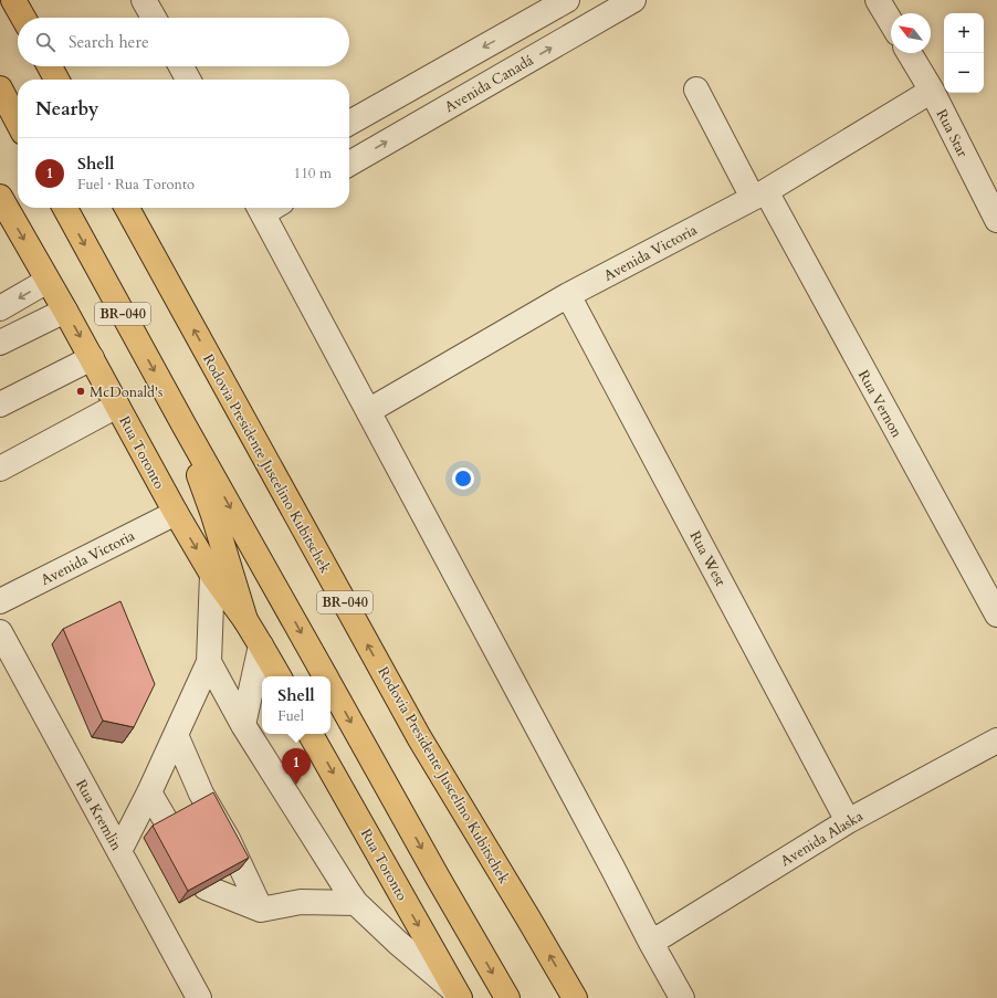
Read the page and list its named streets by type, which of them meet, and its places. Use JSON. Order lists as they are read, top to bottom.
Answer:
{
  "streets": {
    "main road": ["BR-040", "Rua Toronto", "Rodovia Presidente Juscelino Kubitschek"],
    "street": [
      "Avenida Canadá",
      "Rua Star",
      "Avenida Victoria",
      "Rua Vernon",
      "Rua West",
      "Rua Kremlin",
      "Avenida Alaska"
    ]
  },
  "crossings": [
    ["Rua Star", "Avenida Victoria"],
    ["Avenida Victoria", "Rua Vernon"],
    ["Avenida Victoria", "Rua Toronto"],
    ["Avenida Victoria", "Rua West"],
    ["Rua West", "Avenida Alaska"]
  ],
  "places": ["McDonald's"],
  "north": "top left",
  "page": {
    "map_buttons": ["+", "−"],
    "search": "Search here",
    "heading": "Nearby",
    "list": [
      {
        "mark": "1",
        "name": "Shell",
        "note": "Fuel · Rua Toronto",
        "value": "110 m"
      }
    ],
    "popup": ["Shell", "Fuel"],
    "pins": "1"
  }
}
